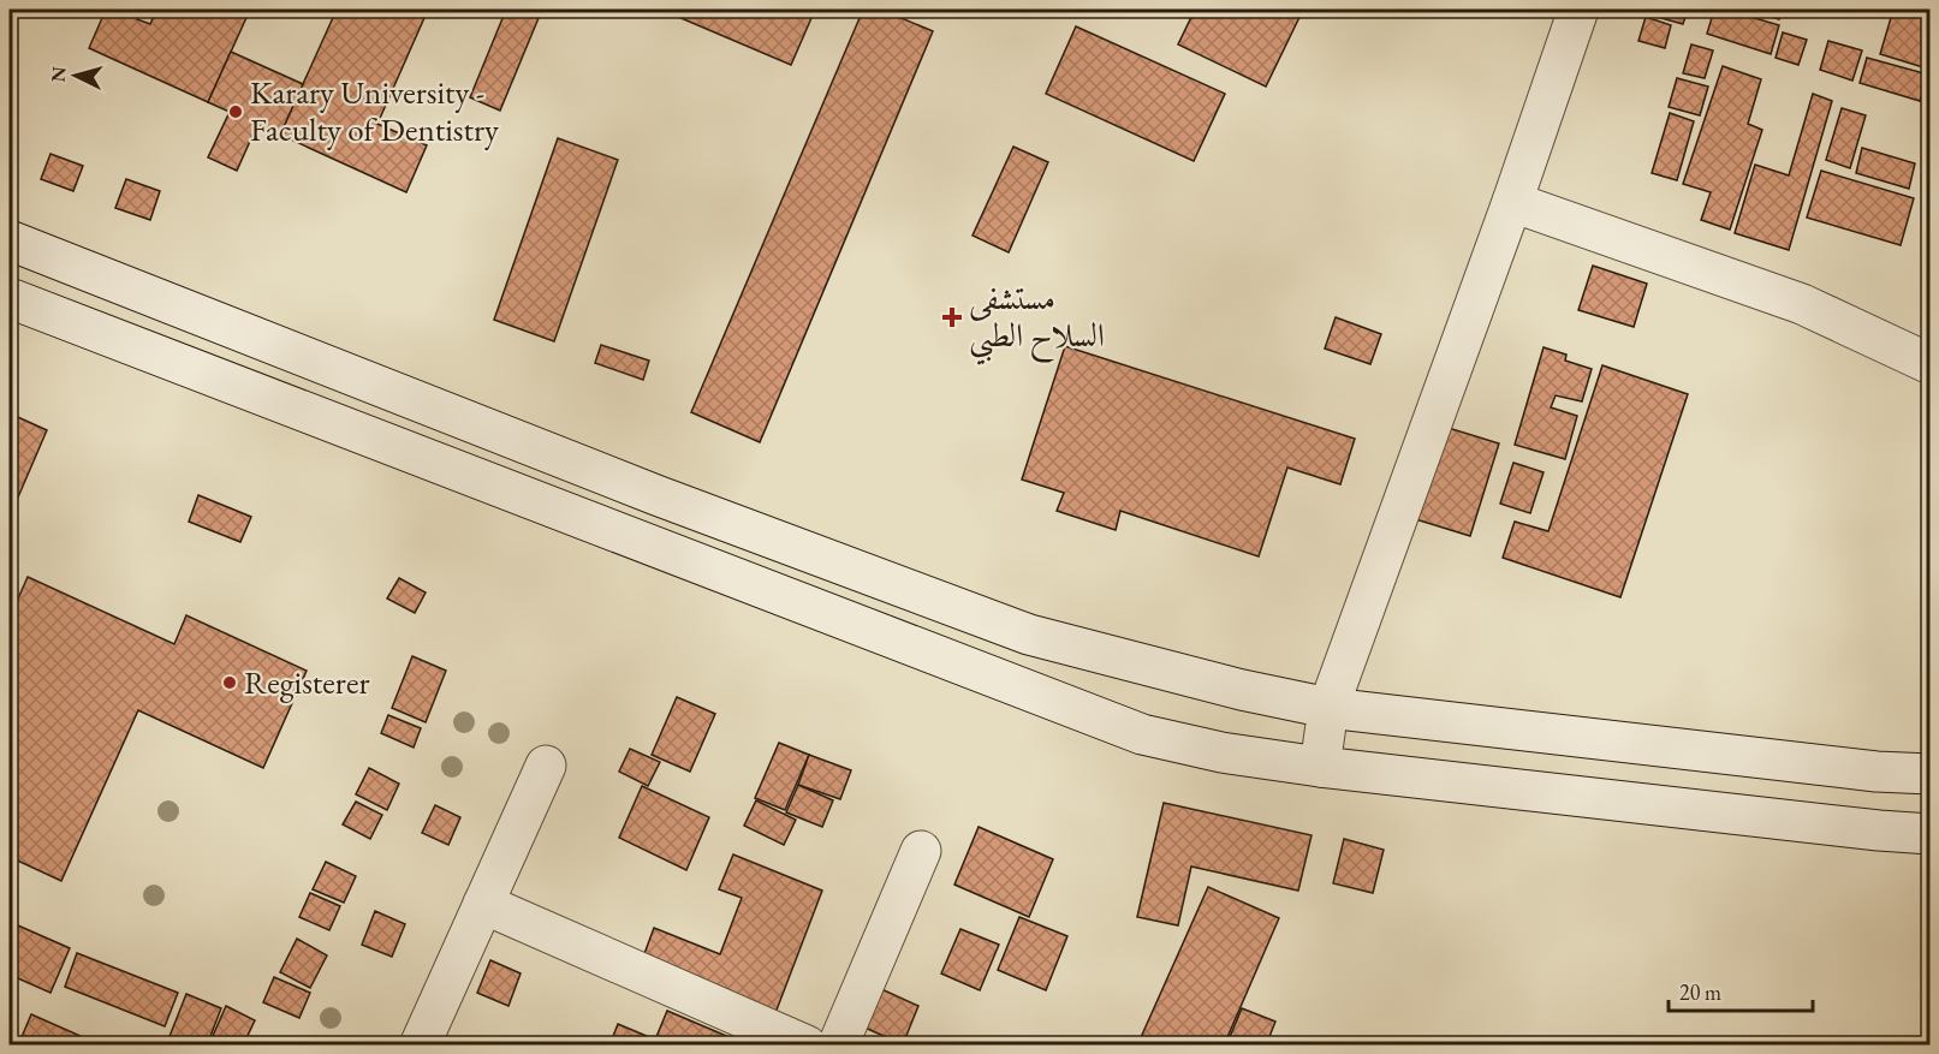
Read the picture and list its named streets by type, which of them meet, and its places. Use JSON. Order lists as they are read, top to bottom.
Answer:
{
  "places": {
    "other": ["Karary University - Faculty of Dentistry", "Registerer"],
    "health": ["مستشفى السلاح الطبي"]
  },
  "scale_bar": "20 m",
  "north": "left"
}
